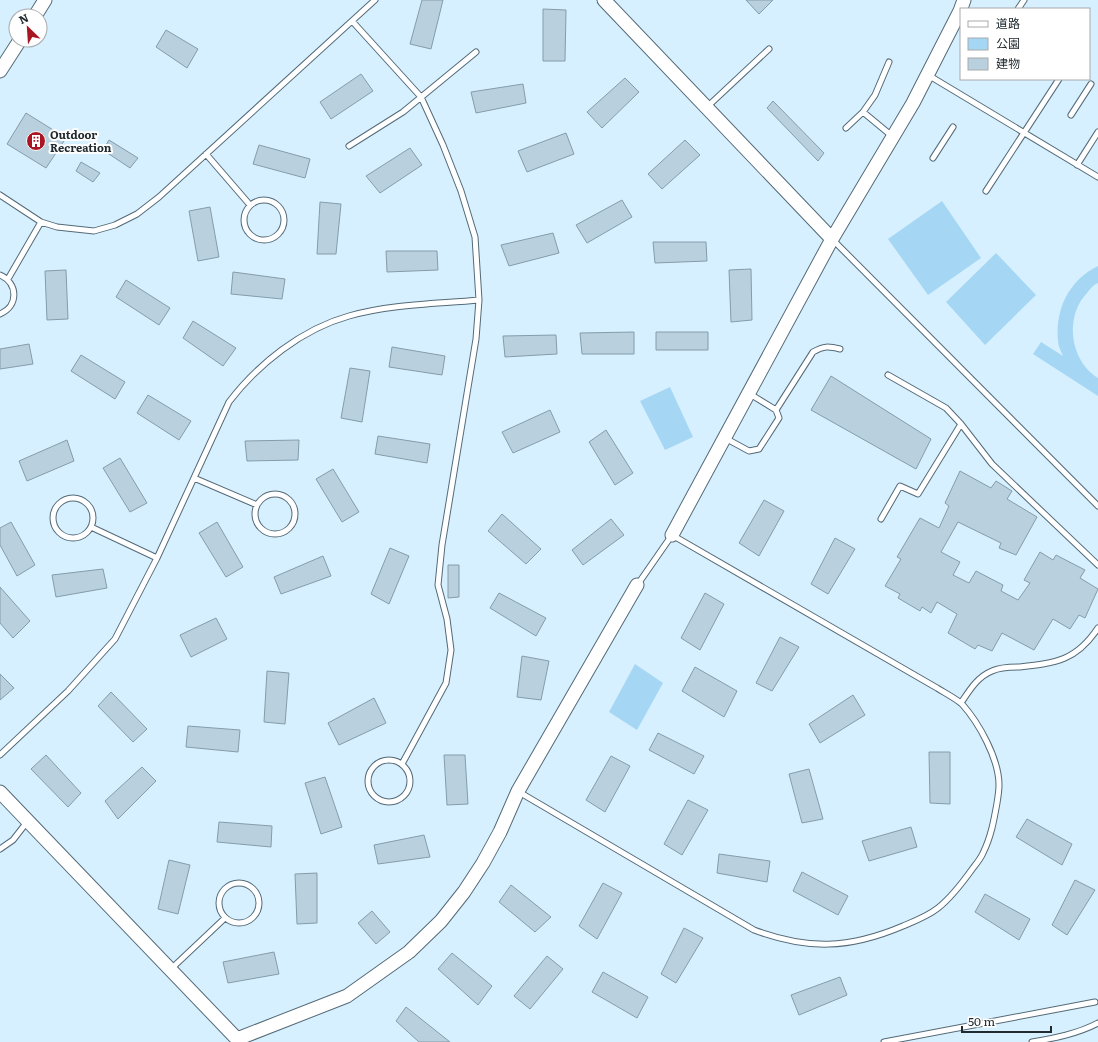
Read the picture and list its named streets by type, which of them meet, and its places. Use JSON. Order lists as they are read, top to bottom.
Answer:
{
  "places": {
    "building": ["Outdoor Recreation"]
  },
  "legend": ["道路", "公園", "建物"],
  "scale_bar": "50 m",
  "north": "top left"
}
